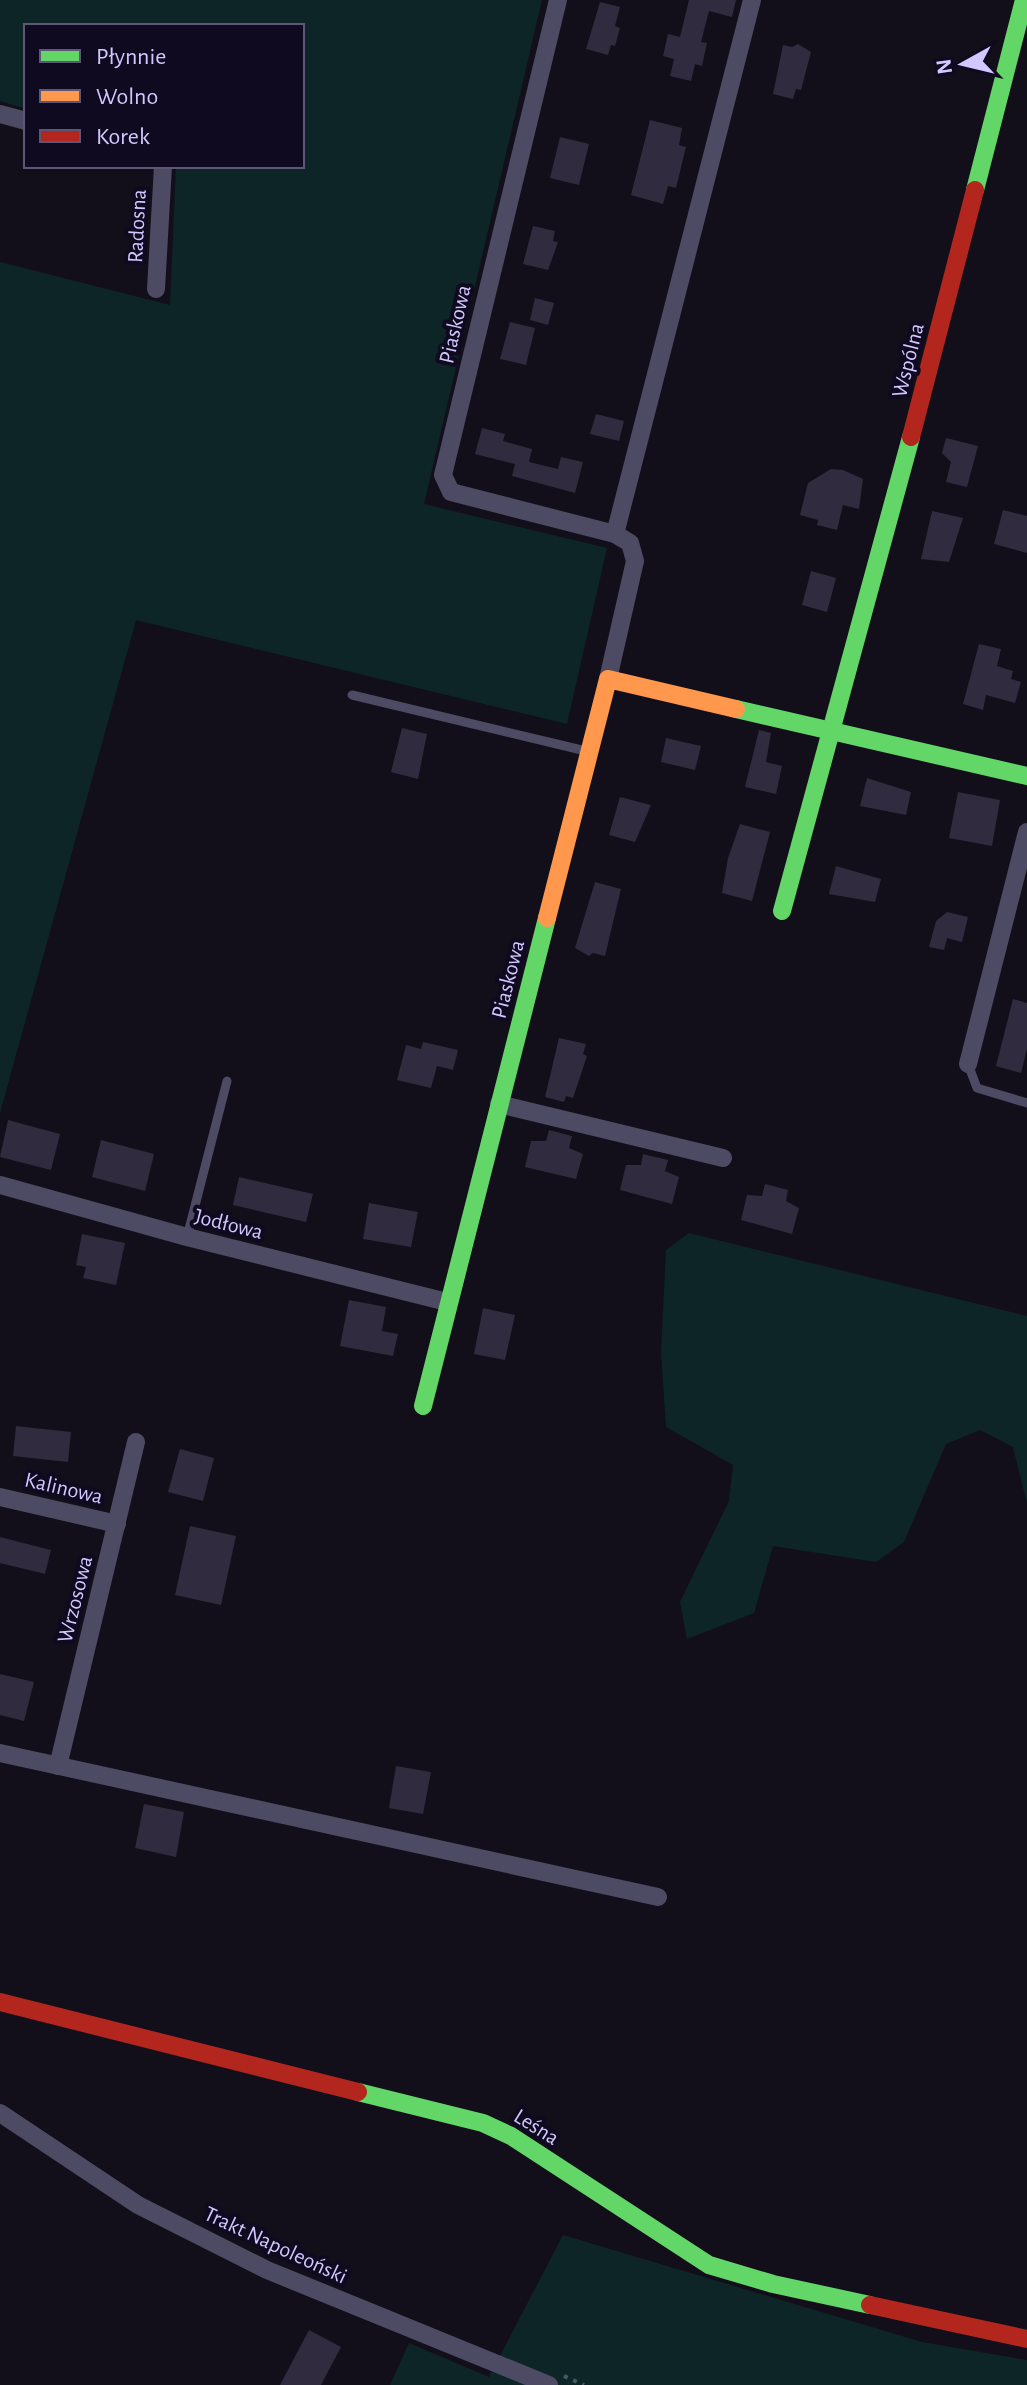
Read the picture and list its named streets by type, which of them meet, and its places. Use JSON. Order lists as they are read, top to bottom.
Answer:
{
  "streets": {
    "street": [
      "Radosna",
      "Piaskowa",
      "Wspólna",
      "Jodłowa",
      "Kalinowa",
      "Wrzosowa",
      "Leśna",
      "Trakt Napoleoński"
    ]
  },
  "crossings": [
    ["Piaskowa", "Jodłowa"],
    ["Kalinowa", "Wrzosowa"]
  ],
  "legend": ["Płynnie", "Wolno", "Korek"],
  "north": "left"
}
